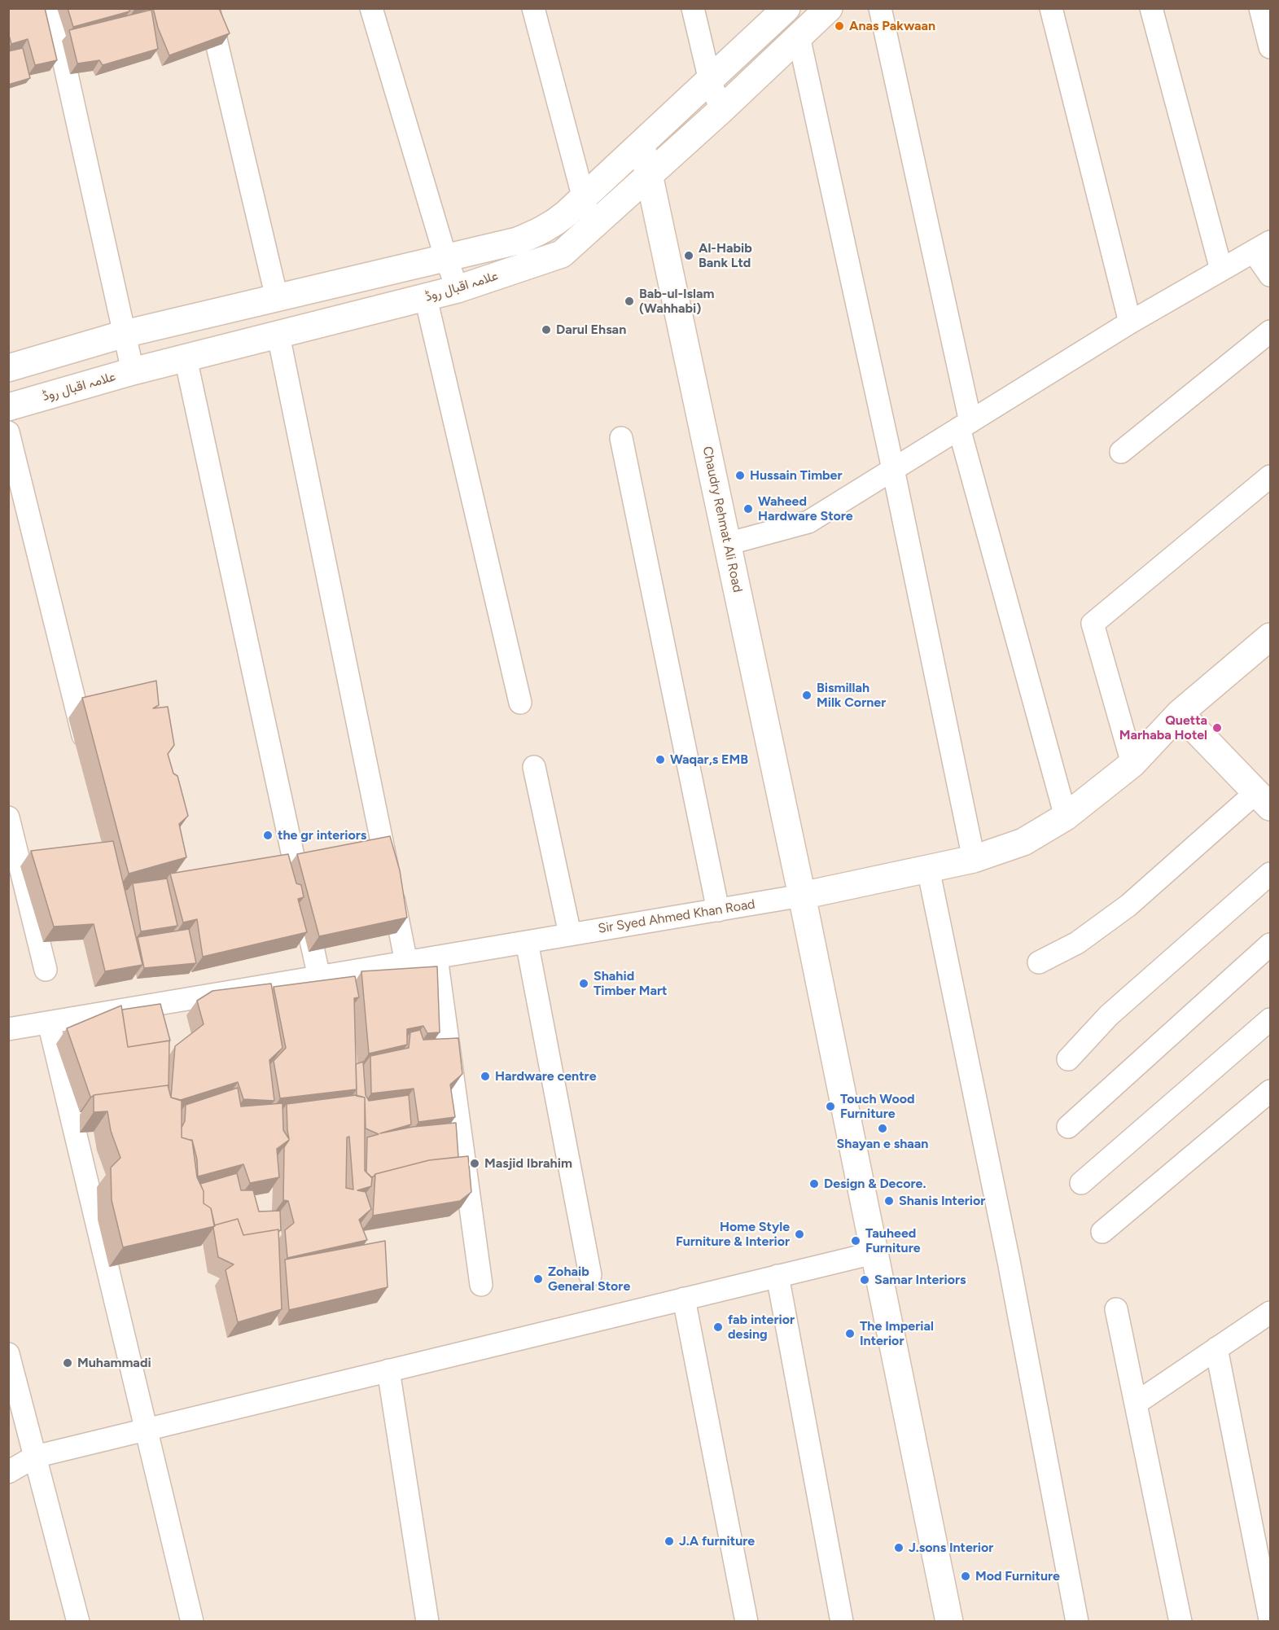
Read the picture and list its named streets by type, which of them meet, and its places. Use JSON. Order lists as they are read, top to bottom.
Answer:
{
  "streets": {
    "street": ["علامہ اقبال روڈ", "Chaudry Rehmat Ali Road", "Sir Syed Ahmed Khan Road"]
  },
  "crossings": [
    ["علامہ اقبال روڈ", "Chaudry Rehmat Ali Road"],
    ["Chaudry Rehmat Ali Road", "Sir Syed Ahmed Khan Road"]
  ],
  "places": [
    "Anas Pakwaan",
    "Al-Habib Bank Ltd",
    "Bab-ul-Islam (Wahhabi)",
    "Darul Ehsan",
    "Hussain Timber",
    "Waheed Hardware Store",
    "Bismillah Milk Corner",
    "Quetta Marhaba Hotel",
    "Waqar,s EMB",
    "the gr interiors",
    "Shahid Timber Mart",
    "Hardware centre",
    "Touch Wood Furniture",
    "Shayan e shaan",
    "Masjid Ibrahim",
    "Design & Decore.",
    "Shanis Interior",
    "Home Style Furniture & Interior",
    "Tauheed Furniture",
    "Zohaib General Store",
    "Samar Interiors",
    "fab interior desing",
    "The Imperial Interior",
    "Muhammadi",
    "J.A furniture",
    "J.sons Interior",
    "Mod Furniture"
  ]
}
